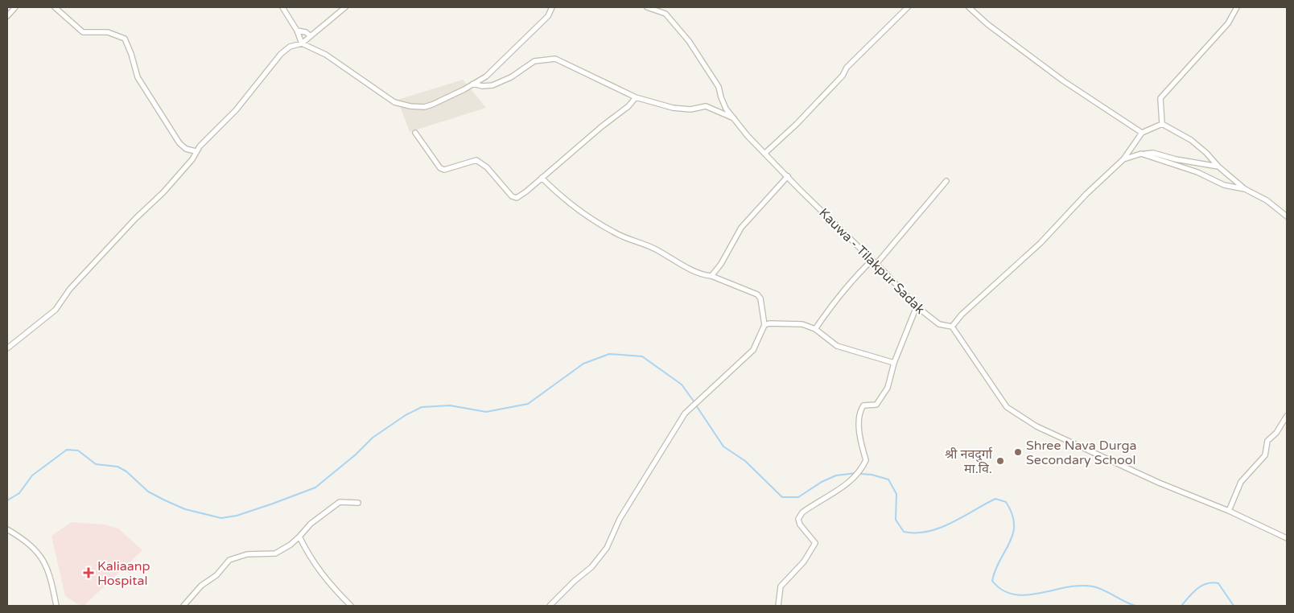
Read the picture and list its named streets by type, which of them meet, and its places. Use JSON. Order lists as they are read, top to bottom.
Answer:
{
  "streets": {
    "street": ["Kauwa - Tilakpur Sadak"]
  },
  "places": {
    "other": ["Shree Nava Durga Secondary School", "श्री नवदुर्गा मा.वि."],
    "health": ["Kaliaanp Hospital"]
  }
}
